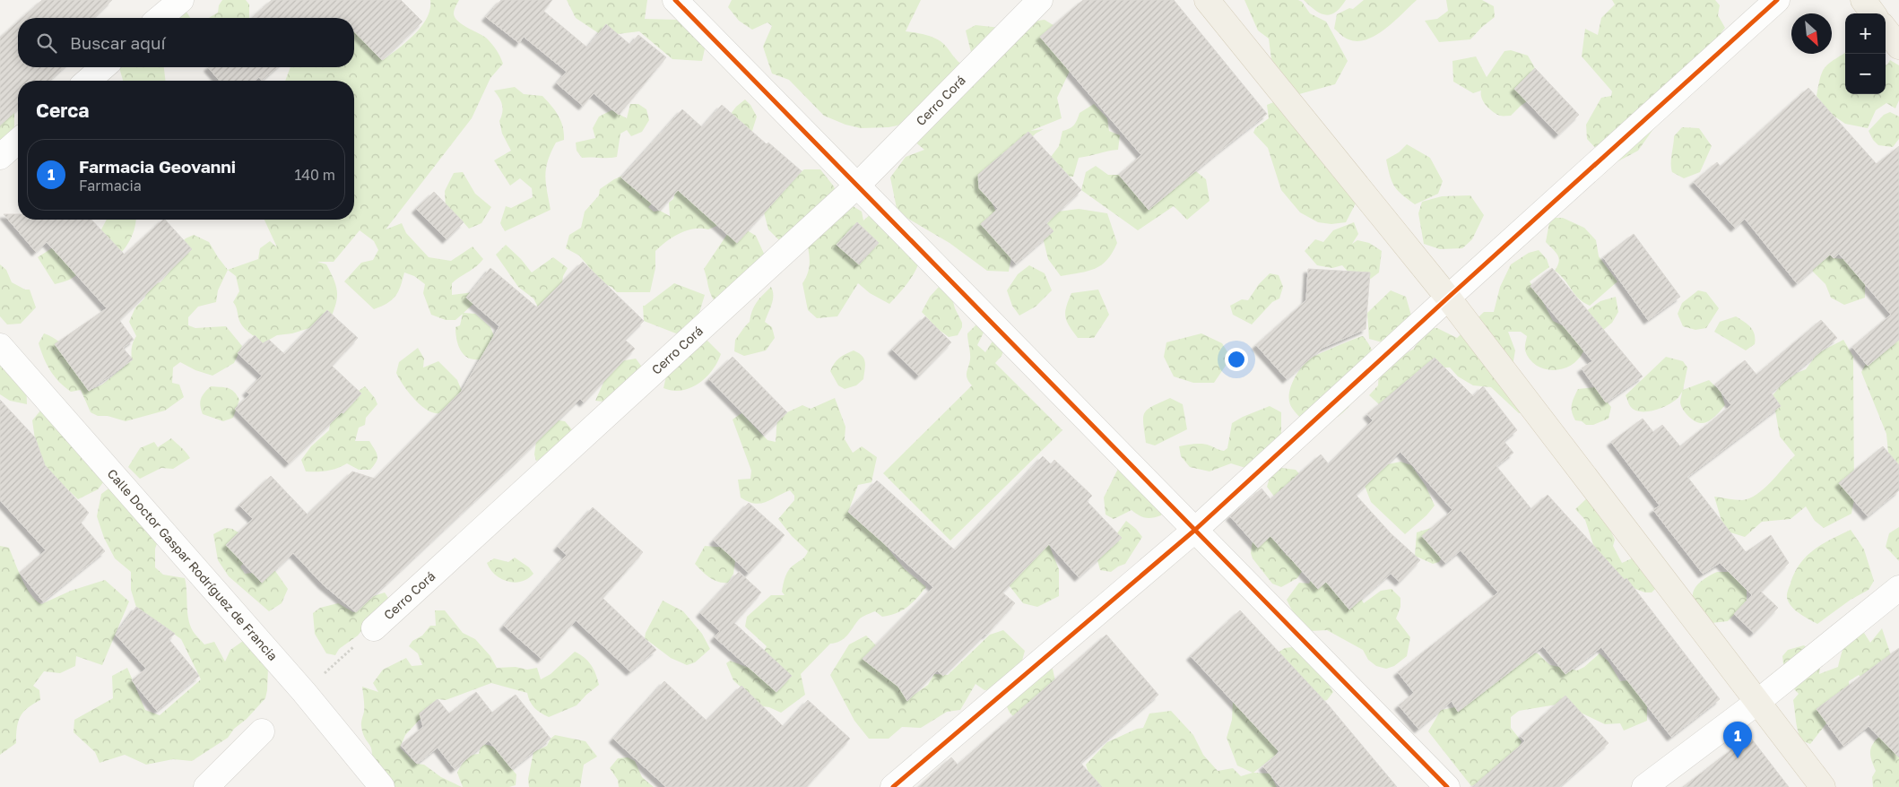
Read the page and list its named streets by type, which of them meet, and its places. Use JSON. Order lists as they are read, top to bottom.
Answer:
{
  "streets": {
    "street": ["Cerro Corá", "Calle Doctor Gaspar Rodríguez de Francia"]
  },
  "crossings": [
    ["Cerro Corá", "Calle Doctor Gaspar Rodríguez de Francia"]
  ],
  "north": "bottom right",
  "page": {
    "map_buttons": ["+", "−"],
    "search": "Buscar aquí",
    "heading": "Cerca",
    "list": [
      {
        "mark": "1",
        "name": "Farmacia Geovanni",
        "note": "Farmacia",
        "value": "140 m"
      }
    ],
    "pins": "1"
  }
}
